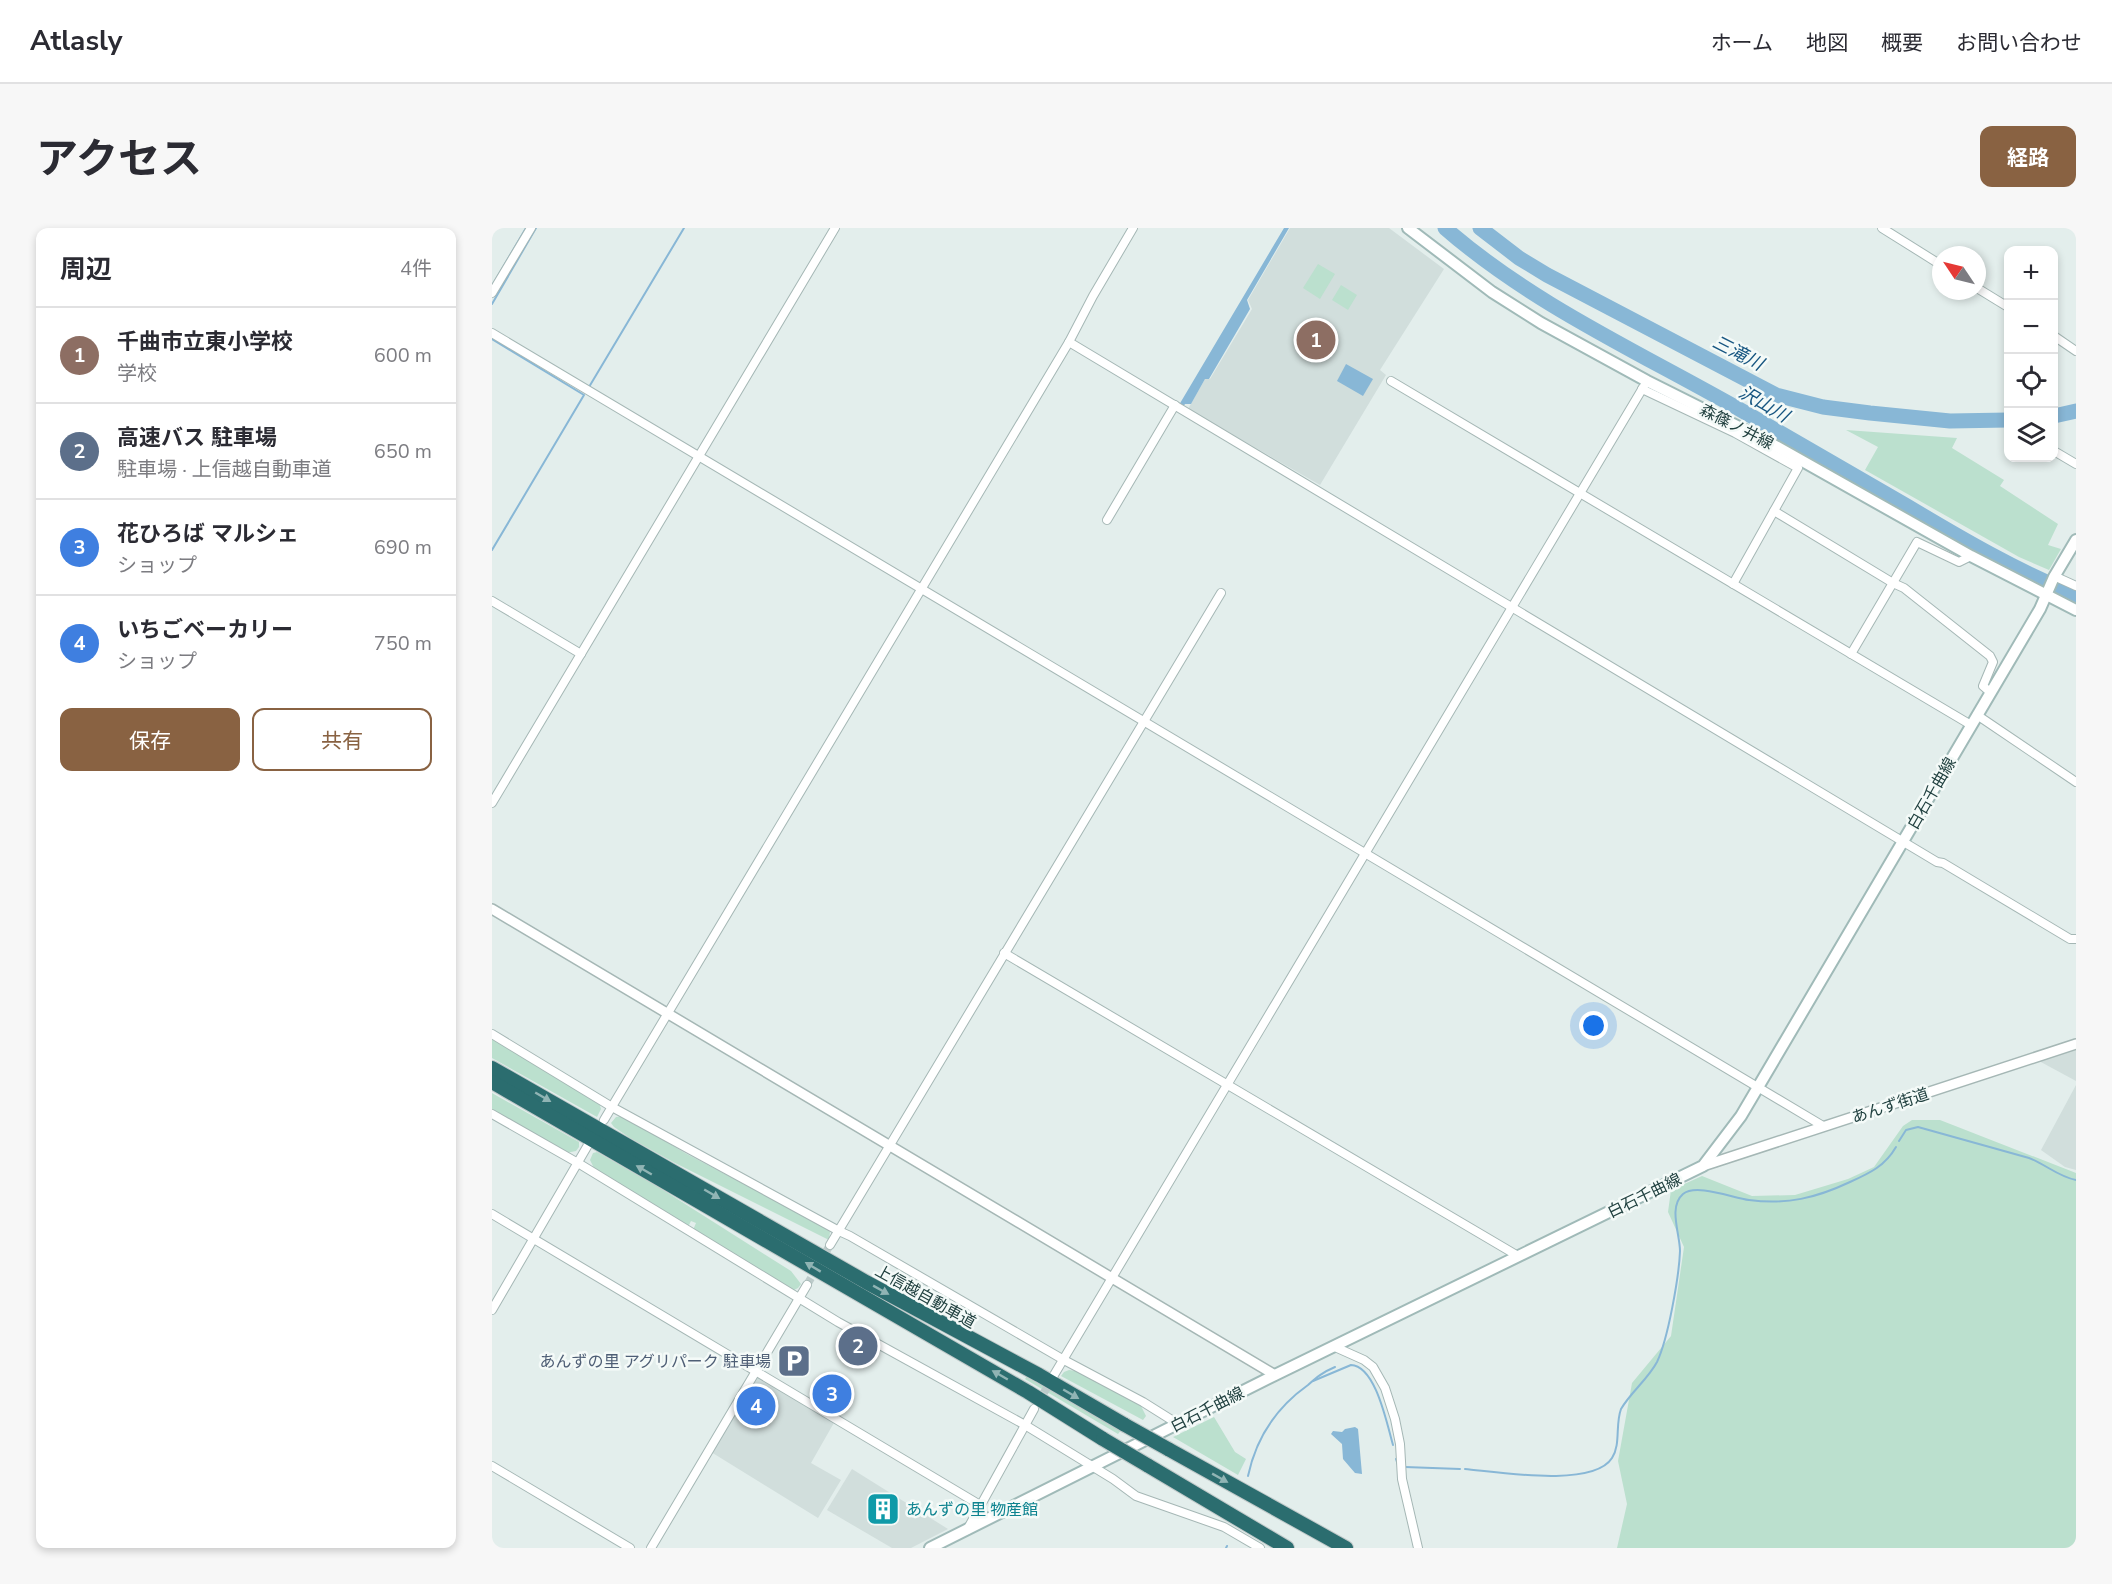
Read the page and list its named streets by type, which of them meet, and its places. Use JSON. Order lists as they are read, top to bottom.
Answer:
{
  "streets": {
    "highway": ["上信越自動車道"],
    "main road": ["森篠ノ井線", "白石千曲線"],
    "street": ["あんず街道"]
  },
  "crossings": [
    ["森篠ノ井線", "白石千曲線"],
    ["白石千曲線", "あんず街道"]
  ],
  "water": ["三滝川", "沢山川"],
  "places": {
    "parking": ["あんずの里 アグリパーク 駐車場"],
    "building": ["あんずの里 物産館"]
  },
  "north": "top left",
  "page": {
    "header": "Atlasly",
    "nav": [
      "ホーム",
      "地図",
      "概要",
      "お問い合わせ"
    ],
    "title": "アクセス",
    "buttons": [
      "経路",
      ["保存", "共有"]
    ],
    "heading": ["周辺", "4件"],
    "map_buttons": ["+", "−"],
    "list": [
      {
        "mark": "1",
        "name": "千曲市立東小学校",
        "note": "学校",
        "value": "600 m"
      },
      {
        "mark": "2",
        "name": "高速バス 駐車場",
        "note": "駐車場 · 上信越自動車道",
        "value": "650 m"
      },
      {
        "mark": "3",
        "name": "花ひろば マルシェ",
        "note": "ショップ",
        "value": "690 m"
      },
      {
        "mark": "4",
        "name": "いちごベーカリー",
        "note": "ショップ",
        "value": "750 m"
      }
    ],
    "pins": [
      "1",
      "2",
      "3",
      "4"
    ]
  }
}
